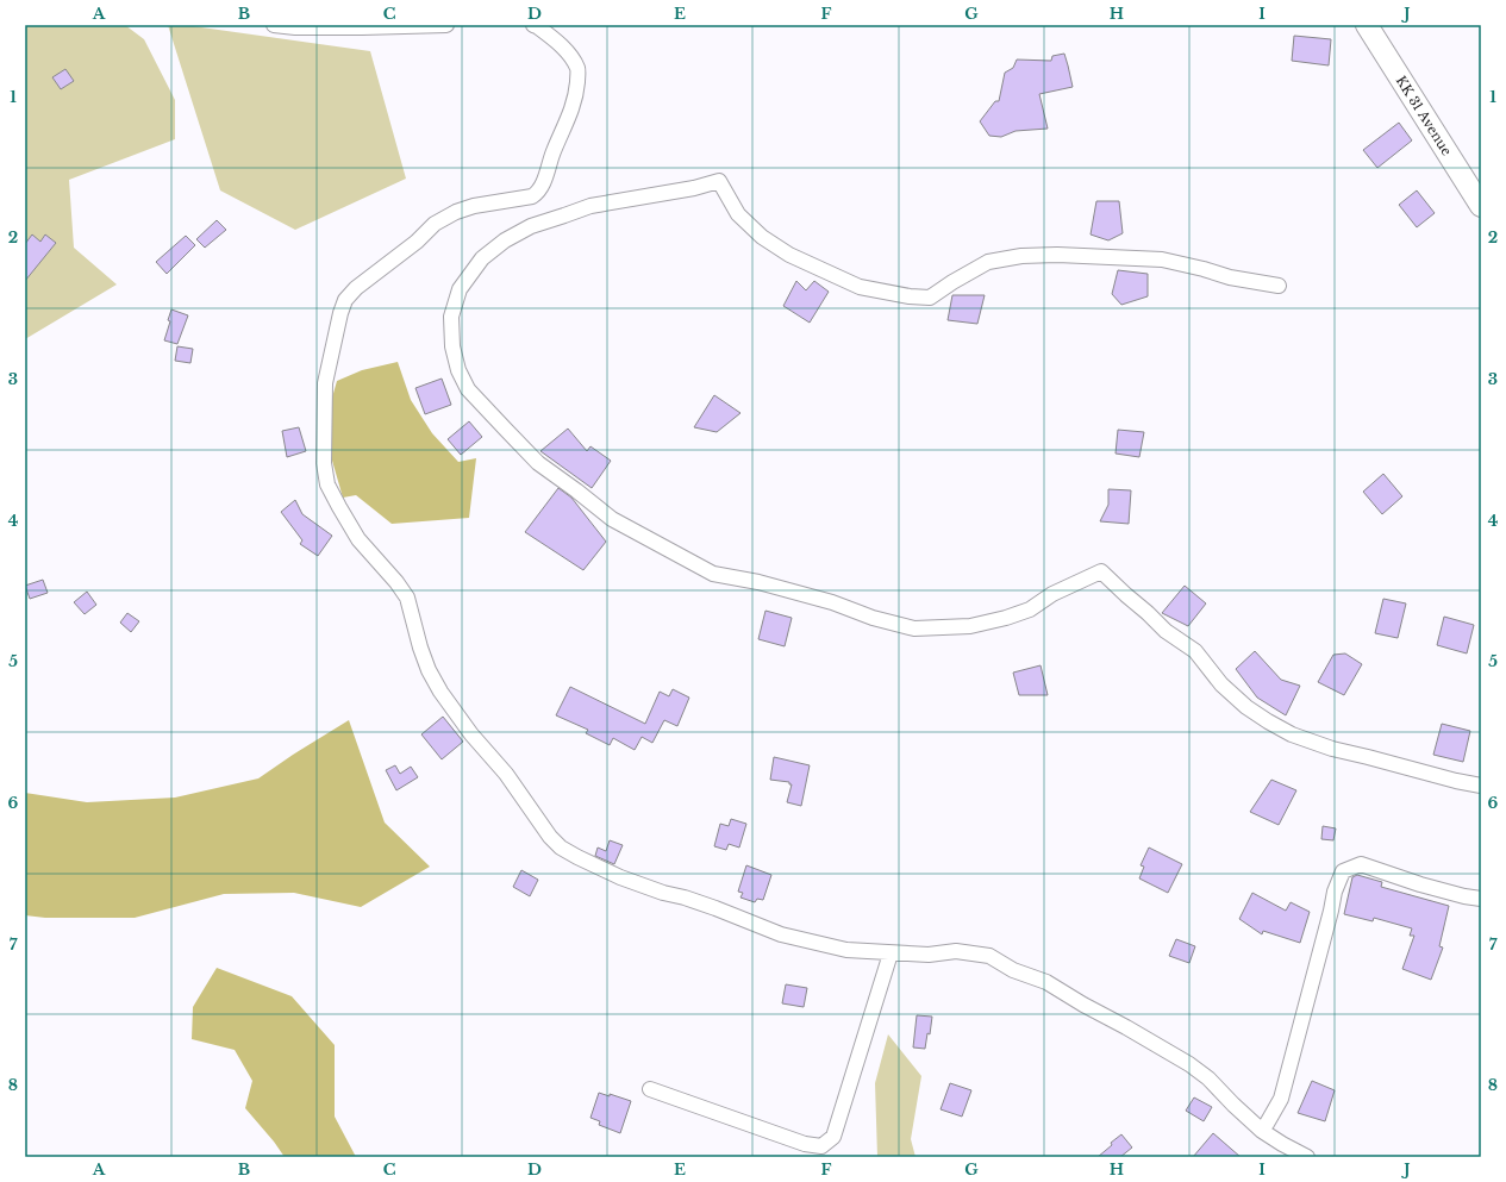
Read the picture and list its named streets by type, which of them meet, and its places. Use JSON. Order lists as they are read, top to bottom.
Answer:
{
  "streets": {
    "main road": ["KK 31 Avenue"]
  },
  "grid": {
    "columns": [
      "A",
      "B",
      "C",
      "D",
      "E",
      "F",
      "G",
      "H",
      "I",
      "J"
    ],
    "rows": [
      "1",
      "2",
      "3",
      "4",
      "5",
      "6",
      "7",
      "8"
    ]
  }
}
